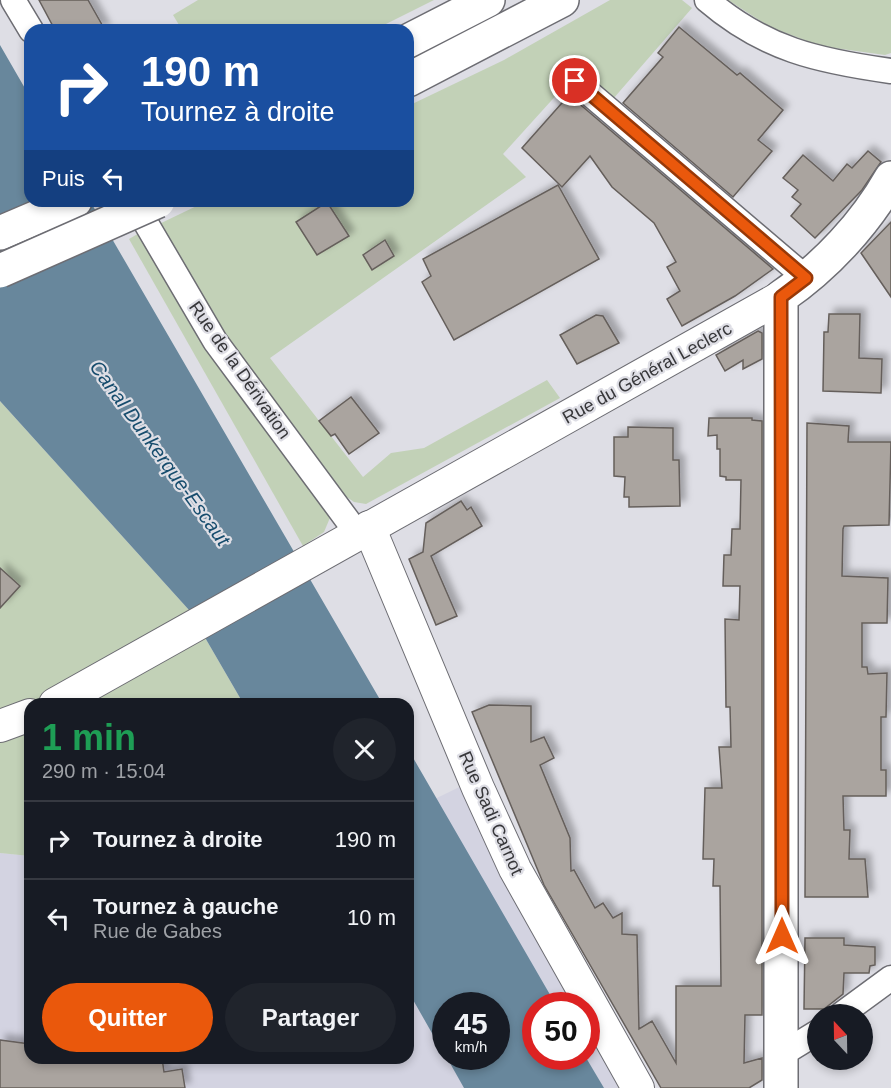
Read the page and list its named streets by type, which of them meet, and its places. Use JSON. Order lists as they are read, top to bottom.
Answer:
{
  "streets": {
    "main road": ["Rue du Général Leclerc"],
    "street": ["Rue de la Dérivation", "Rue Sadi Carnot"]
  },
  "crossings": [
    ["Rue de la Dérivation", "Rue du Général Leclerc"],
    ["Rue de la Dérivation", "Rue Sadi Carnot"],
    ["Rue du Général Leclerc", "Rue Sadi Carnot"]
  ],
  "water": ["Canal Dunkerque-Escaut"],
  "north": "top",
  "page": {
    "turn": ["190 m", "Tournez à droite"],
    "then": "Puis",
    "heading": ["1 min", "290 m · 15:04"],
    "list": [
      {
        "name": "Tournez à droite",
        "value": "190 m"
      },
      {
        "name": "Tournez à gauche",
        "note": "Rue de Gabes",
        "value": "10 m"
      }
    ],
    "buttons": ["Quitter", "Partager"],
    "speed": "45 km/h",
    "limit": "50"
  }
}
